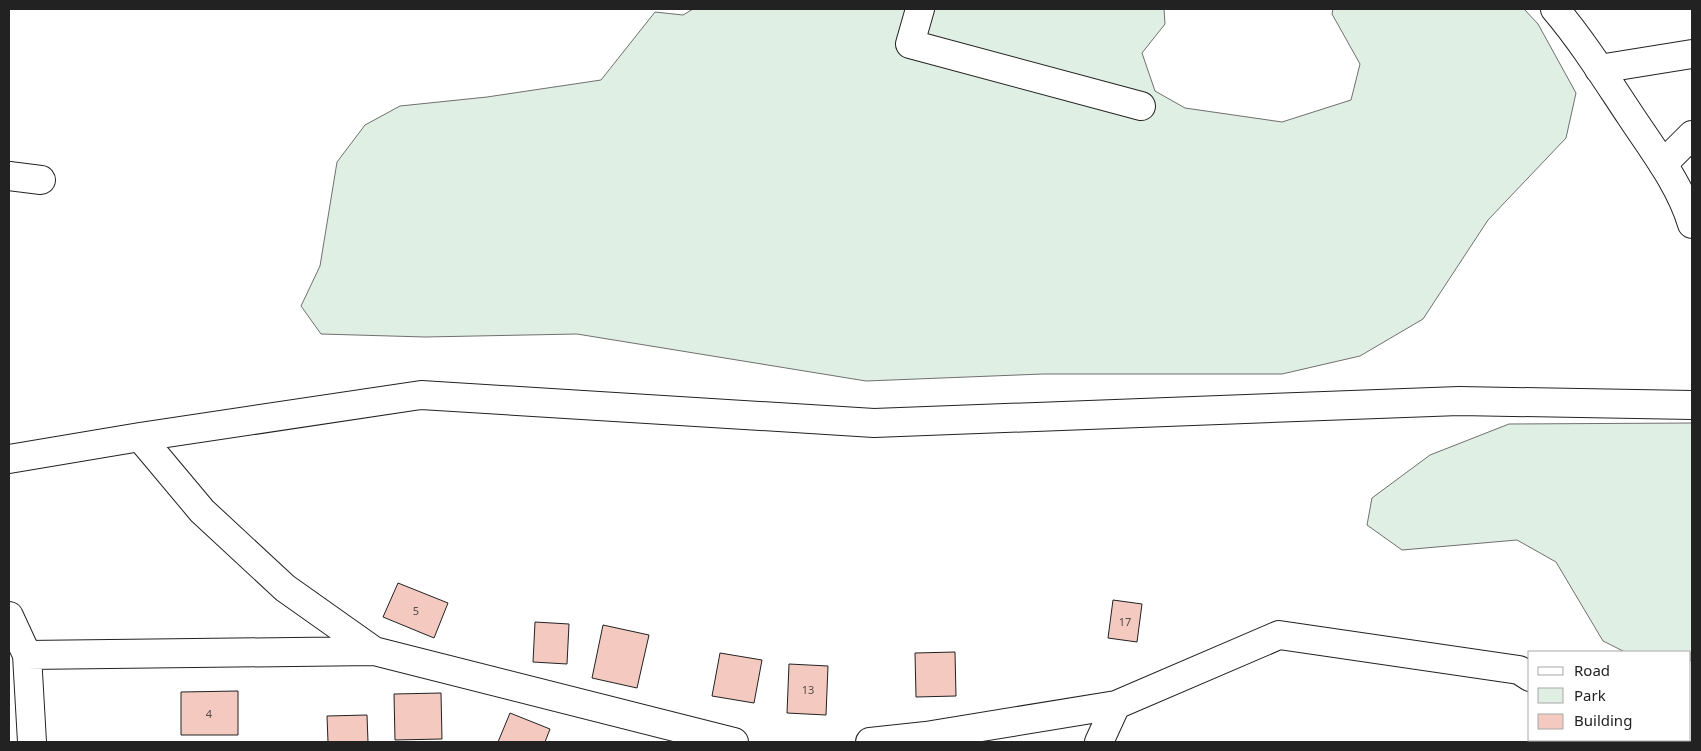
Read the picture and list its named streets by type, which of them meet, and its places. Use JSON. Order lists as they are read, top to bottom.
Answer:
{
  "house_numbers": [
    "5",
    "17",
    "13",
    "4"
  ],
  "legend": ["Road", "Park", "Building"]
}
